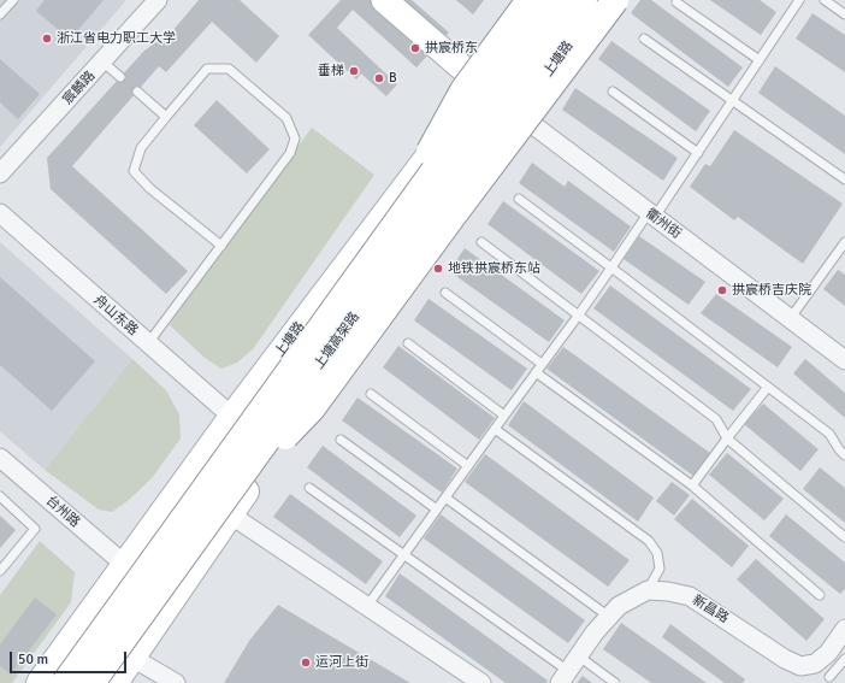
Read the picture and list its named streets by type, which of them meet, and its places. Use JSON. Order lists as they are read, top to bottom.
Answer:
{
  "streets": {
    "main road": ["上塘路", "上塘高架路"],
    "street": [
      "宸麟路",
      "衢州街",
      "舟山东路",
      "台州路",
      "新昌路"
    ]
  },
  "crossings": [
    ["上塘路", "衢州街"],
    ["上塘路", "舟山东路"],
    ["上塘路", "上塘高架路"],
    ["上塘路", "台州路"]
  ],
  "places": [
    "浙江省电力职工大学",
    "拱宸桥东",
    "垂梯",
    "B",
    "地铁拱宸桥东站",
    "拱宸桥吉庆院",
    "运河上街"
  ],
  "scale_bar": "50 m"
}
